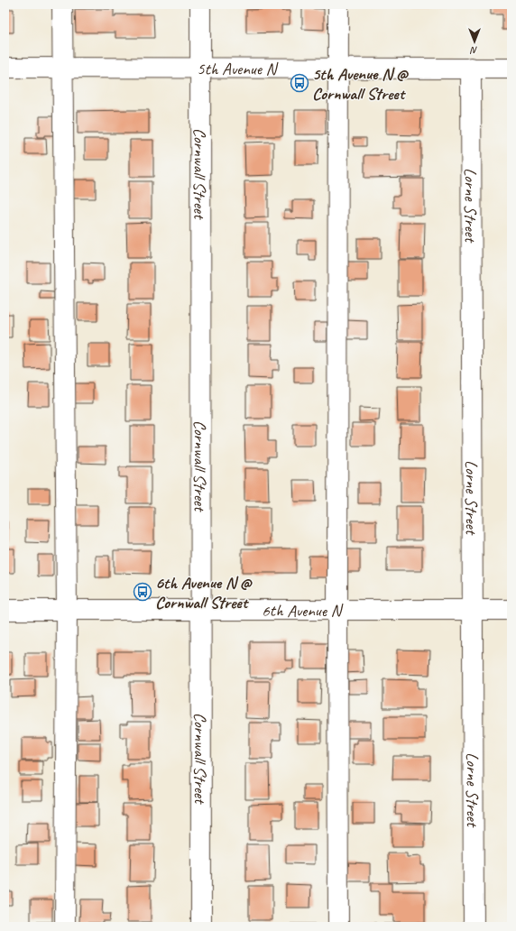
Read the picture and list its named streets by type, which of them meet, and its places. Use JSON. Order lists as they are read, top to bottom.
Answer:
{
  "streets": {
    "street": [
      "5th Avenue N",
      "Cornwall Street",
      "Lorne Street",
      "6th Avenue N"
    ]
  },
  "crossings": [
    ["5th Avenue N", "Cornwall Street"],
    ["5th Avenue N", "Lorne Street"],
    ["Cornwall Street", "6th Avenue N"],
    ["Lorne Street", "6th Avenue N"]
  ],
  "places": {
    "bus stop": ["5th Avenue N @ Cornwall Street", "6th Avenue N @ Cornwall Street"]
  },
  "north": "bottom"
}
